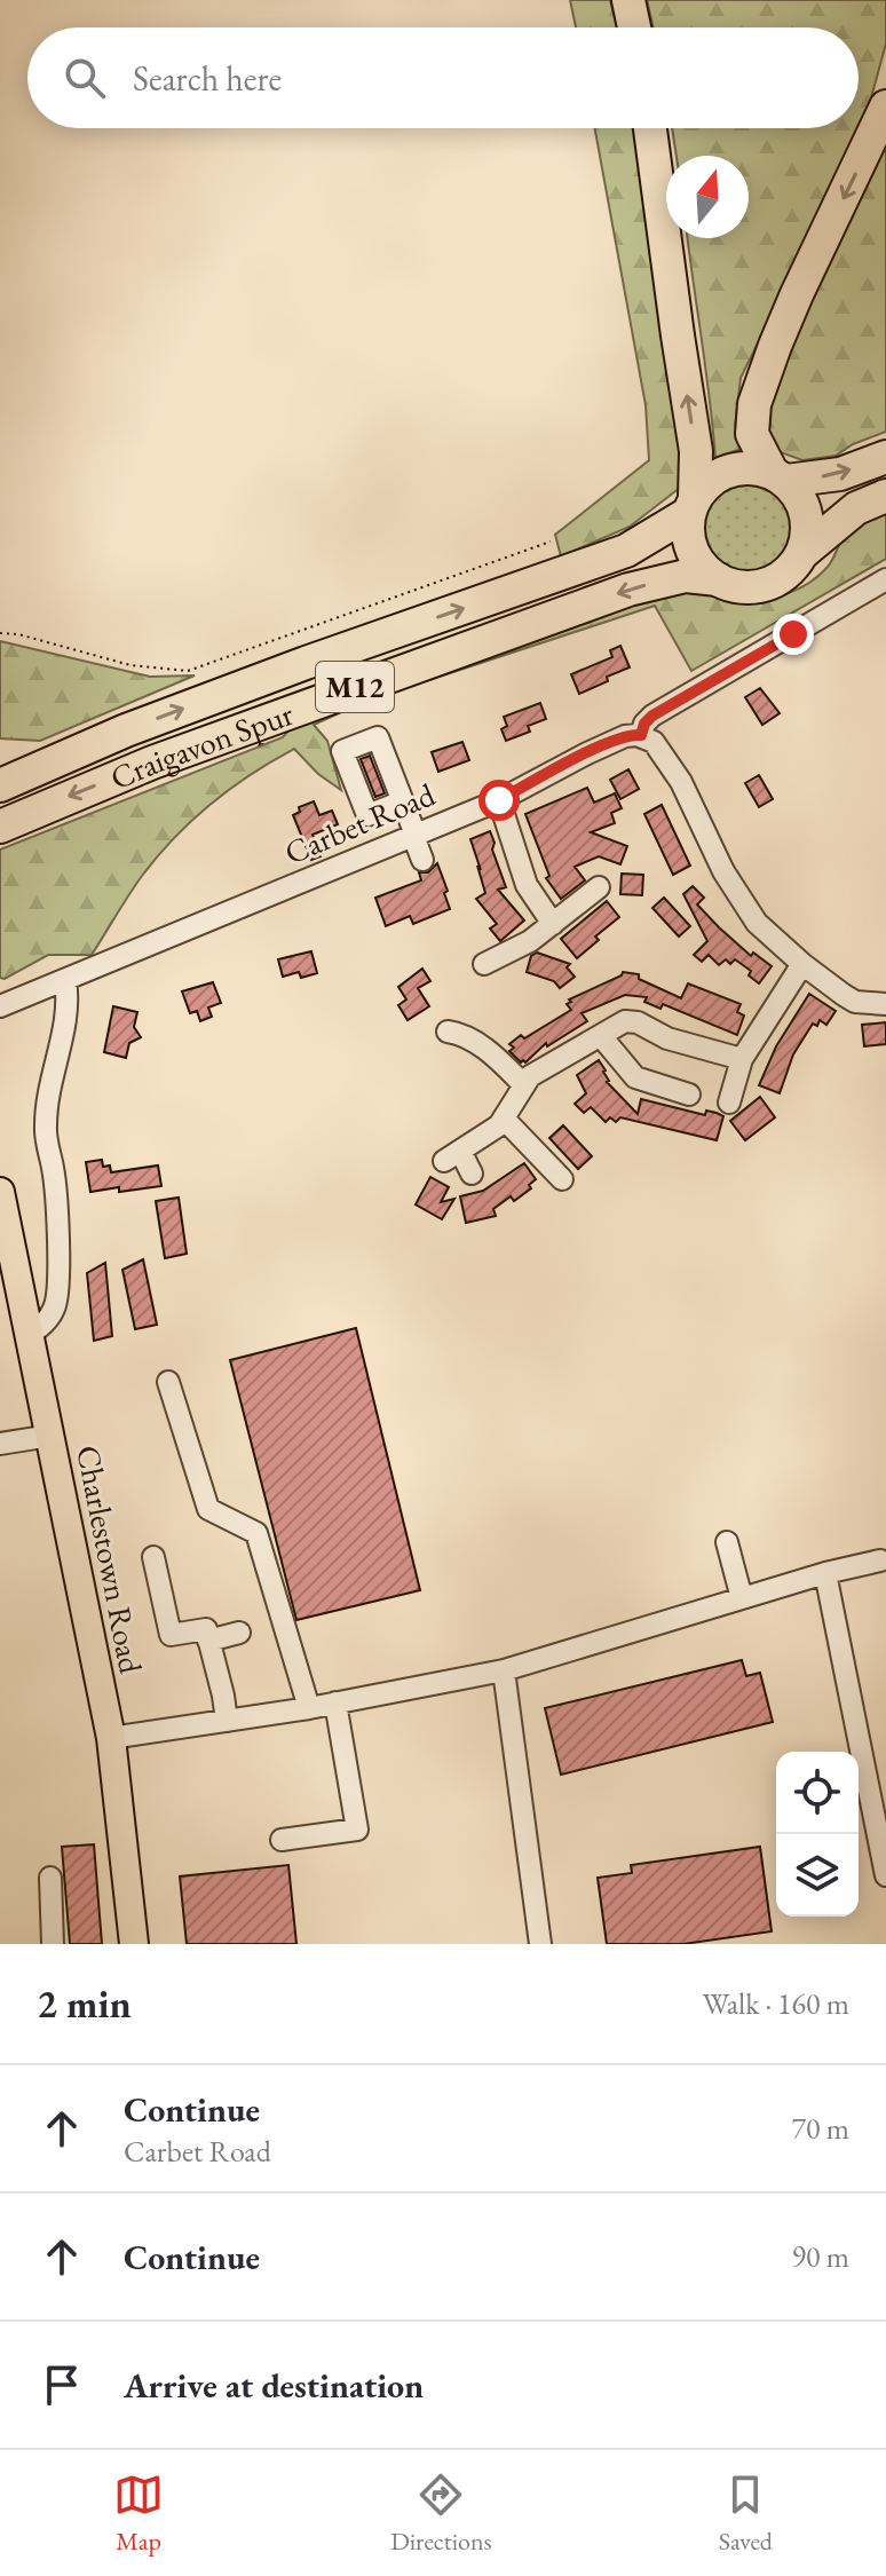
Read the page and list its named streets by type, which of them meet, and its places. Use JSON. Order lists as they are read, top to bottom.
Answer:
{
  "streets": {
    "highway": ["M12", "Craigavon Spur"],
    "main road": ["Charlestown Road"],
    "street": ["Carbet Road"]
  },
  "crossings": [
    ["M12", "Craigavon Spur"]
  ],
  "north": "top",
  "page": {
    "search": "Search here",
    "heading": ["2 min", "Walk · 160 m"],
    "list": [
      ["Continue", "Carbet Road", "70 m"],
      ["Continue", "90 m"],
      "Arrive at destination"
    ],
    "nav": ["Map", "Directions", "Saved"]
  }
}
